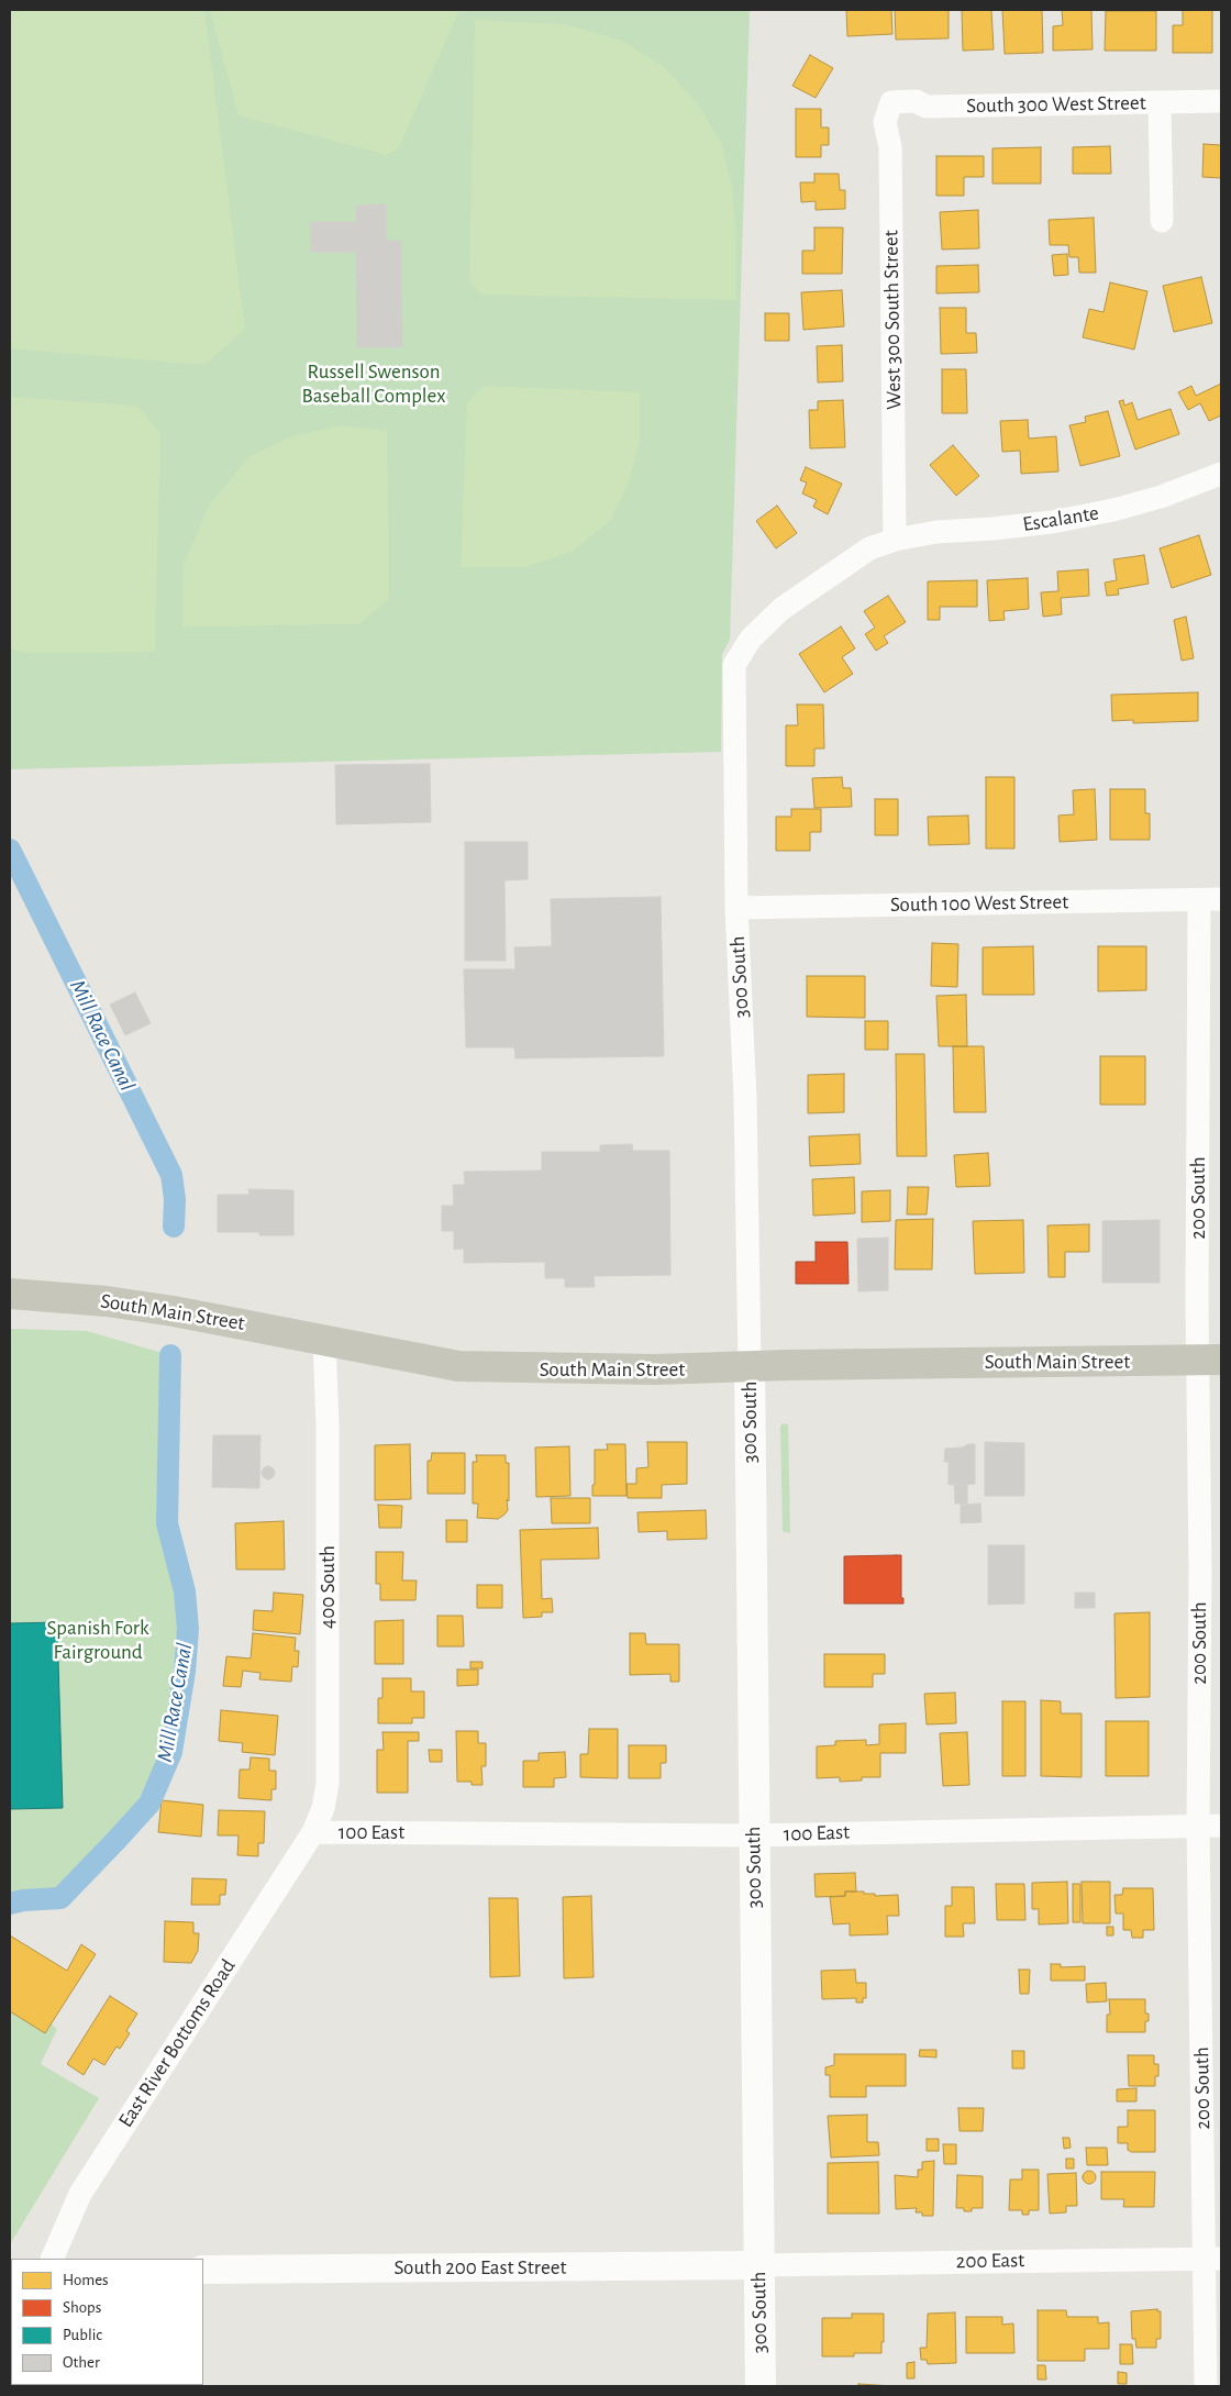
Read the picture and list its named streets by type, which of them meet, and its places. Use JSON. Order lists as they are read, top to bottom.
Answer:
{
  "streets": {
    "main road": ["300 South", "South Main Street"],
    "street": [
      "South 300 West Street",
      "West 300 South Street",
      "Escalante",
      "South 100 West Street",
      "200 South",
      "400 South",
      "100 East",
      "East River Bottoms Road",
      "200 East",
      "South 200 East Street"
    ]
  },
  "crossings": [
    ["South 300 West Street", "West 300 South Street"],
    ["West 300 South Street", "Escalante"],
    ["West 300 South Street", "300 South"],
    ["Escalante", "300 South"],
    ["South 100 West Street", "300 South"],
    ["South 100 West Street", "200 South"],
    ["300 South", "South Main Street"],
    ["300 South", "100 East"],
    ["300 South", "200 East"],
    ["300 South", "South 200 East Street"],
    ["200 South", "South Main Street"],
    ["200 South", "100 East"],
    ["200 South", "200 East"],
    ["South Main Street", "400 South"],
    ["400 South", "100 East"],
    ["400 South", "East River Bottoms Road"],
    ["100 East", "East River Bottoms Road"],
    ["200 East", "South 200 East Street"]
  ],
  "water": ["Mill Race Canal"],
  "parks": ["Russell Swenson Baseball Complex", "Spanish Fork Fairground"],
  "legend": [
    "Homes",
    "Shops",
    "Public",
    "Other"
  ]
}
